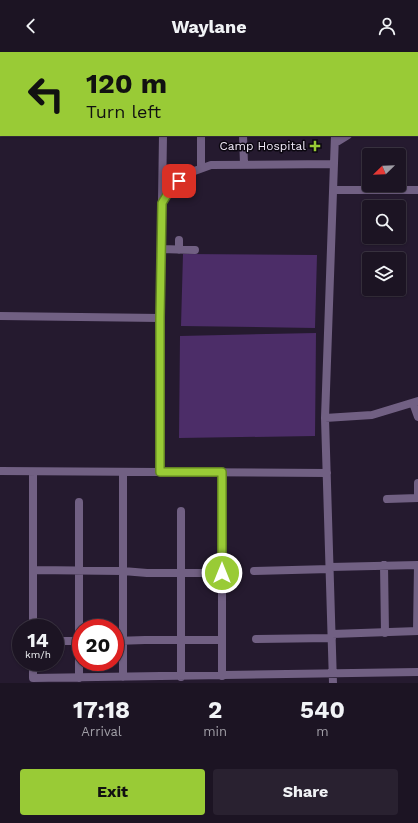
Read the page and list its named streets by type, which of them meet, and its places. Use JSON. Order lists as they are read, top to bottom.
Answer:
{
  "places": {
    "health": ["Camp Hospital"]
  },
  "north": "bottom left",
  "page": {
    "header": "Waylane",
    "turn": ["120 m", "Turn left"],
    "speed": "14 km/h",
    "limit": "20",
    "eta": [
      "17:18",
      "Arrival",
      "2",
      "min",
      "540",
      "m"
    ],
    "buttons": ["Exit", "Share"]
  }
}
